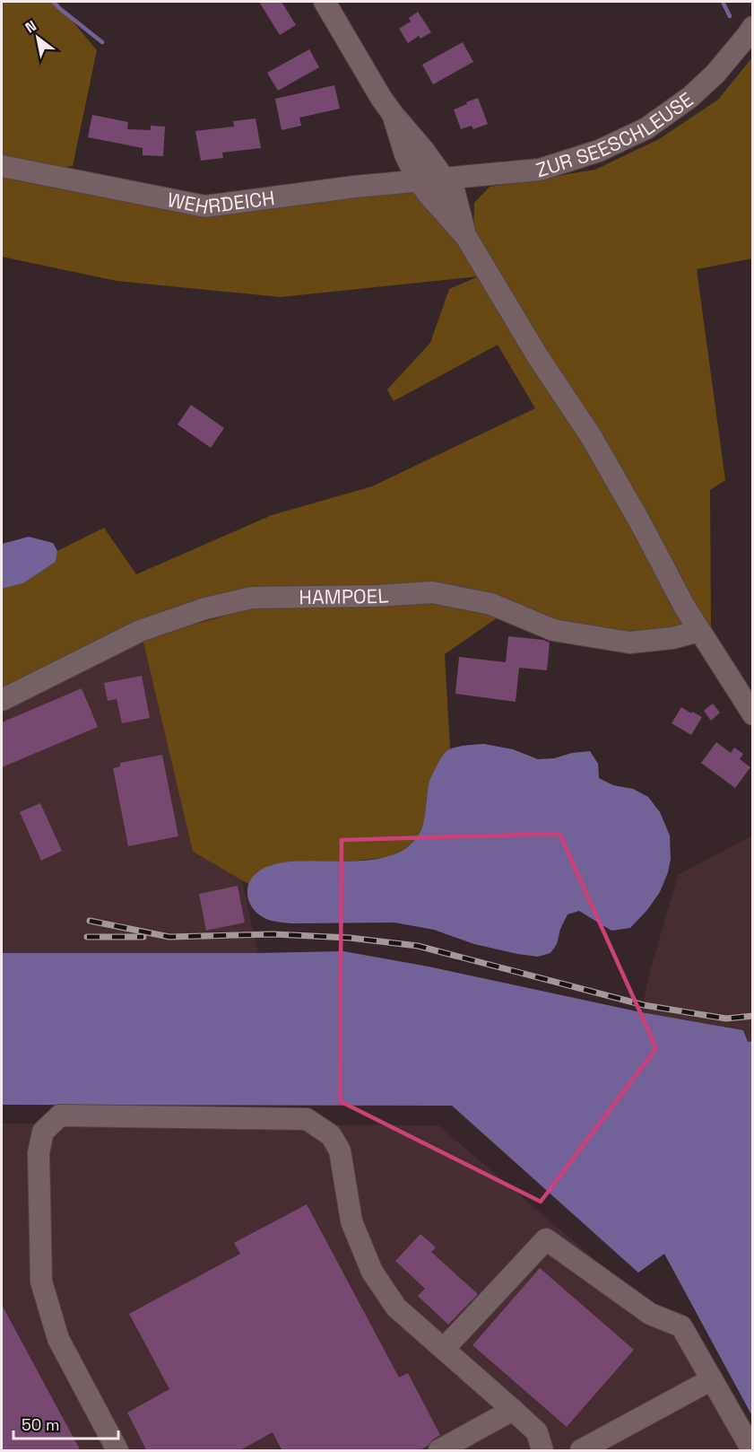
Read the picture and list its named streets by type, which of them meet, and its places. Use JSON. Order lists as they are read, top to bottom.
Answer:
{
  "streets": {
    "street": ["ZUR SEESCHLEUSE", "WEHRDEICH", "HAMPOEL"]
  },
  "crossings": [
    ["ZUR SEESCHLEUSE", "WEHRDEICH"]
  ],
  "scale_bar": "50 m",
  "north": "top left"
}
